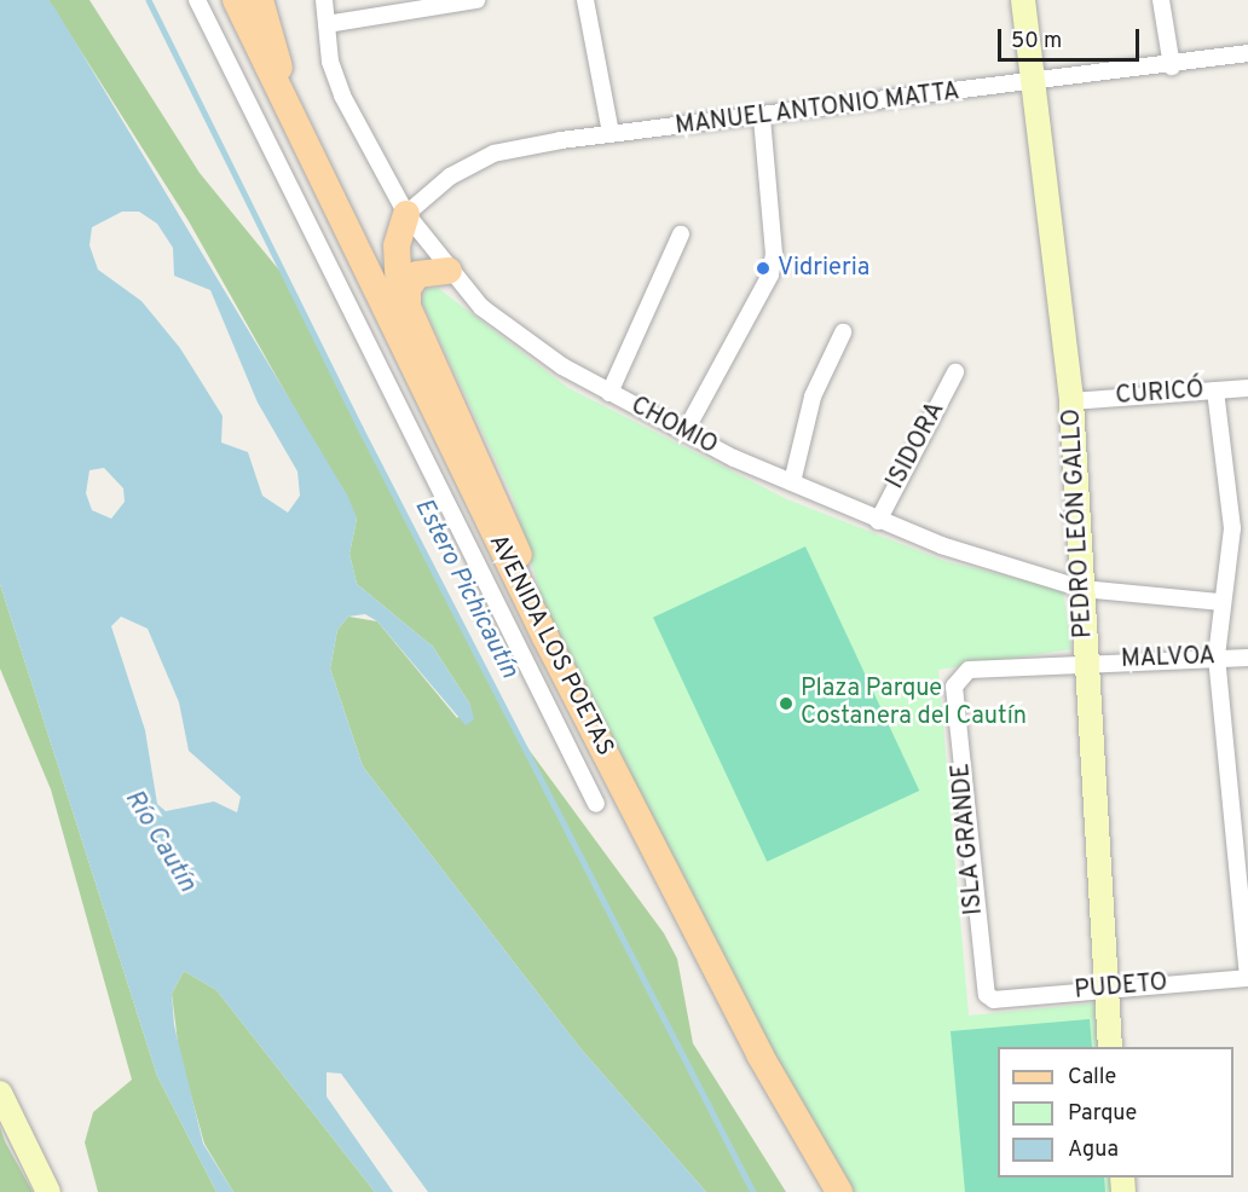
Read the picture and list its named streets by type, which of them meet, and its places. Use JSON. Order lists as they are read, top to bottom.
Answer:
{
  "streets": {
    "main road": ["AVENIDA LOS POETAS"],
    "street": [
      "MANUEL ANTONIO MATTA",
      "CURICÓ",
      "CHOMIO",
      "ISIDORA",
      "PEDRO LEÓN GALLO",
      "MALVOA",
      "ISLA GRANDE",
      "PUDETO"
    ]
  },
  "crossings": [
    ["MANUEL ANTONIO MATTA", "CHOMIO"],
    ["MANUEL ANTONIO MATTA", "PEDRO LEÓN GALLO"],
    ["CURICÓ", "PEDRO LEÓN GALLO"],
    ["CHOMIO", "ISIDORA"],
    ["CHOMIO", "PEDRO LEÓN GALLO"],
    ["PEDRO LEÓN GALLO", "MALVOA"],
    ["PEDRO LEÓN GALLO", "PUDETO"],
    ["MALVOA", "ISLA GRANDE"],
    ["ISLA GRANDE", "PUDETO"]
  ],
  "water": ["Estero Pichicautín", "Río Cautín"],
  "places": ["Vidrieria", "Plaza Parque Costanera del Cautín"],
  "legend": ["Calle", "Parque", "Agua"],
  "scale_bar": "50 m"
}
